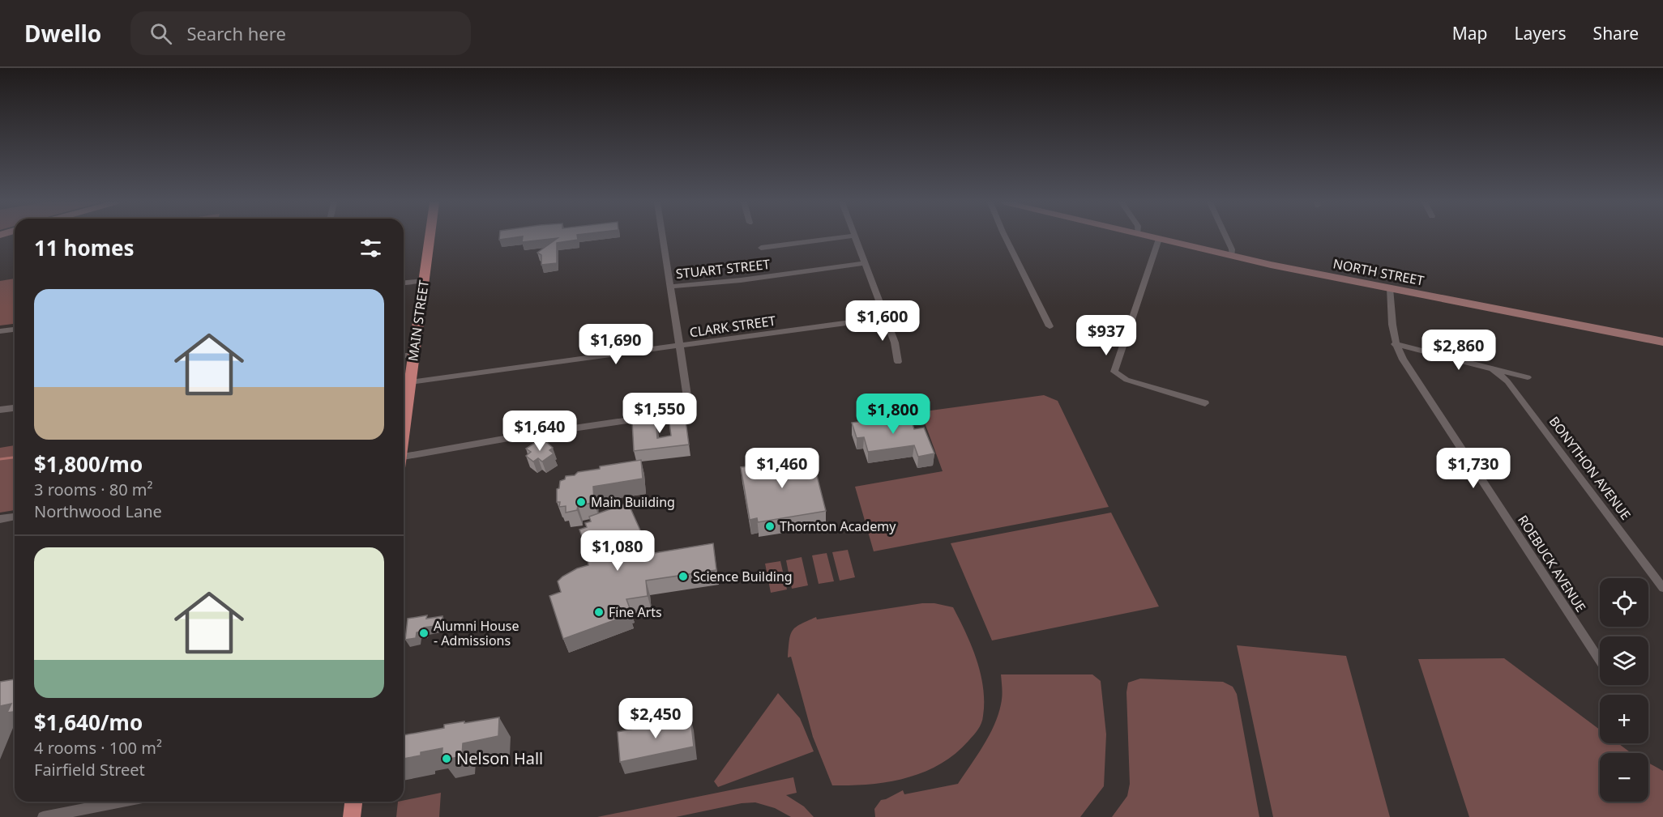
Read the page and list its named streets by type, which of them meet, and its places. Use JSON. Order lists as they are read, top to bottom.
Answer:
{
  "streets": {
    "main road": ["NORTH STREET", "MAIN STREET"],
    "street": [
      "STUART STREET",
      "CLARK STREET",
      "BONYTHON AVENUE",
      "ROEBUCK AVENUE"
    ]
  },
  "crossings": [
    ["NORTH STREET", "ROEBUCK AVENUE"],
    ["MAIN STREET", "CLARK STREET"]
  ],
  "places": [
    "Main Building",
    "Thornton Academy",
    "Science Building",
    "Fine Arts",
    "Alumni House - Admissions",
    "Nelson Hall"
  ],
  "page": {
    "header": "Dwello",
    "search": "Search here",
    "nav": ["Map", "Layers", "Share"],
    "heading": "11 homes",
    "list": [
      {
        "name": "$1,800/mo",
        "note": "3 rooms · 80 m² · Northwood Lane"
      },
      {
        "name": "$1,640/mo",
        "note": "4 rooms · 100 m² · Fairfield Street"
      }
    ],
    "price": [
      "$1,600",
      "$937",
      "$1,690",
      "$2,860",
      "$1,550",
      "$1,800",
      "$1,640",
      "$1,460",
      "$1,730",
      "$1,080",
      "$2,450"
    ],
    "map_buttons": ["+", "−"]
  }
}
